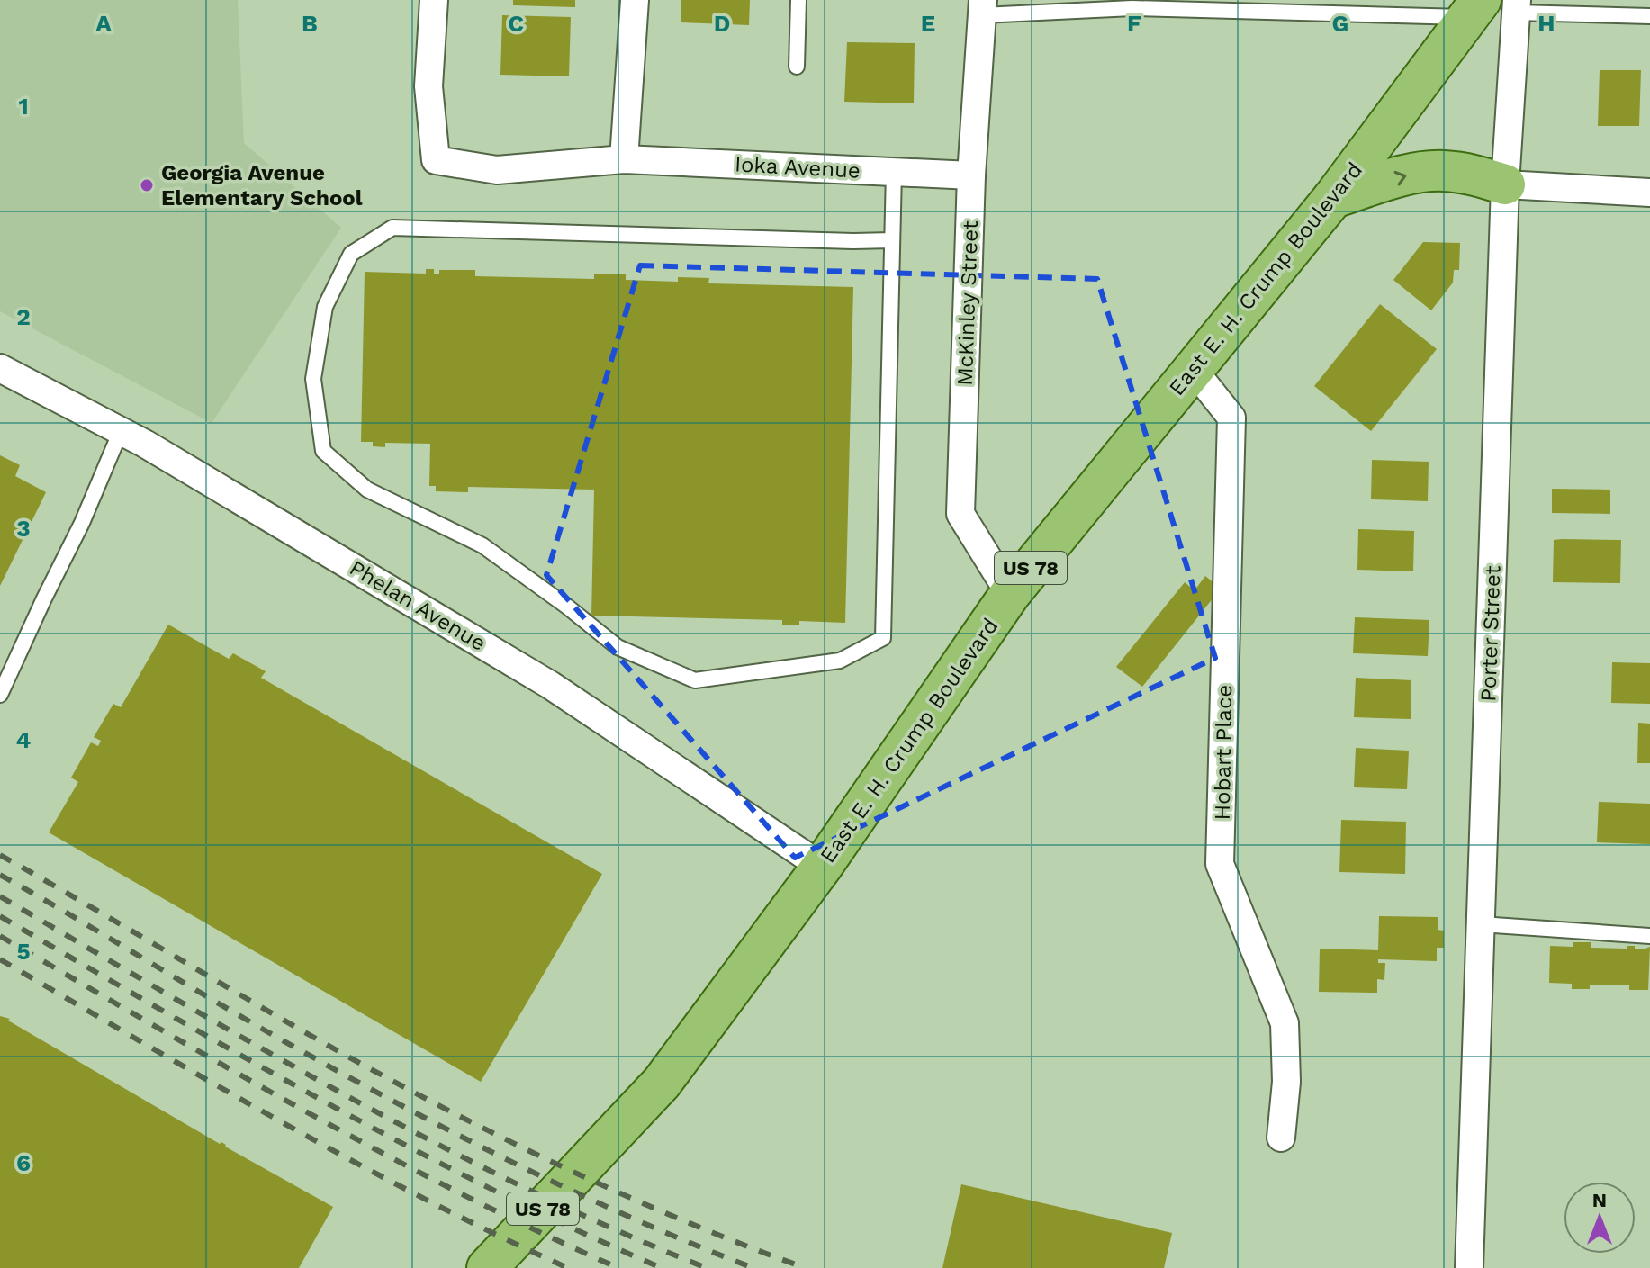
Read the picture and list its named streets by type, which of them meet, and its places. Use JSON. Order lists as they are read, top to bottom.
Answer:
{
  "streets": {
    "main road": ["East E. H. Crump Boulevard", "US 78"],
    "street": [
      "Ioka Avenue",
      "McKinley Street",
      "Phelan Avenue",
      "Porter Street",
      "Hobart Place"
    ]
  },
  "crossings": [
    ["Ioka Avenue", "McKinley Street"],
    ["East E. H. Crump Boulevard", "McKinley Street"],
    ["East E. H. Crump Boulevard", "Phelan Avenue"],
    ["East E. H. Crump Boulevard", "Porter Street"],
    ["East E. H. Crump Boulevard", "Hobart Place"]
  ],
  "places": ["Georgia Avenue Elementary School"],
  "north": "top",
  "grid": {
    "columns": [
      "A",
      "B",
      "C",
      "D",
      "E",
      "F",
      "G",
      "H"
    ],
    "rows": [
      "1",
      "2",
      "3",
      "4",
      "5",
      "6"
    ]
  }
}
